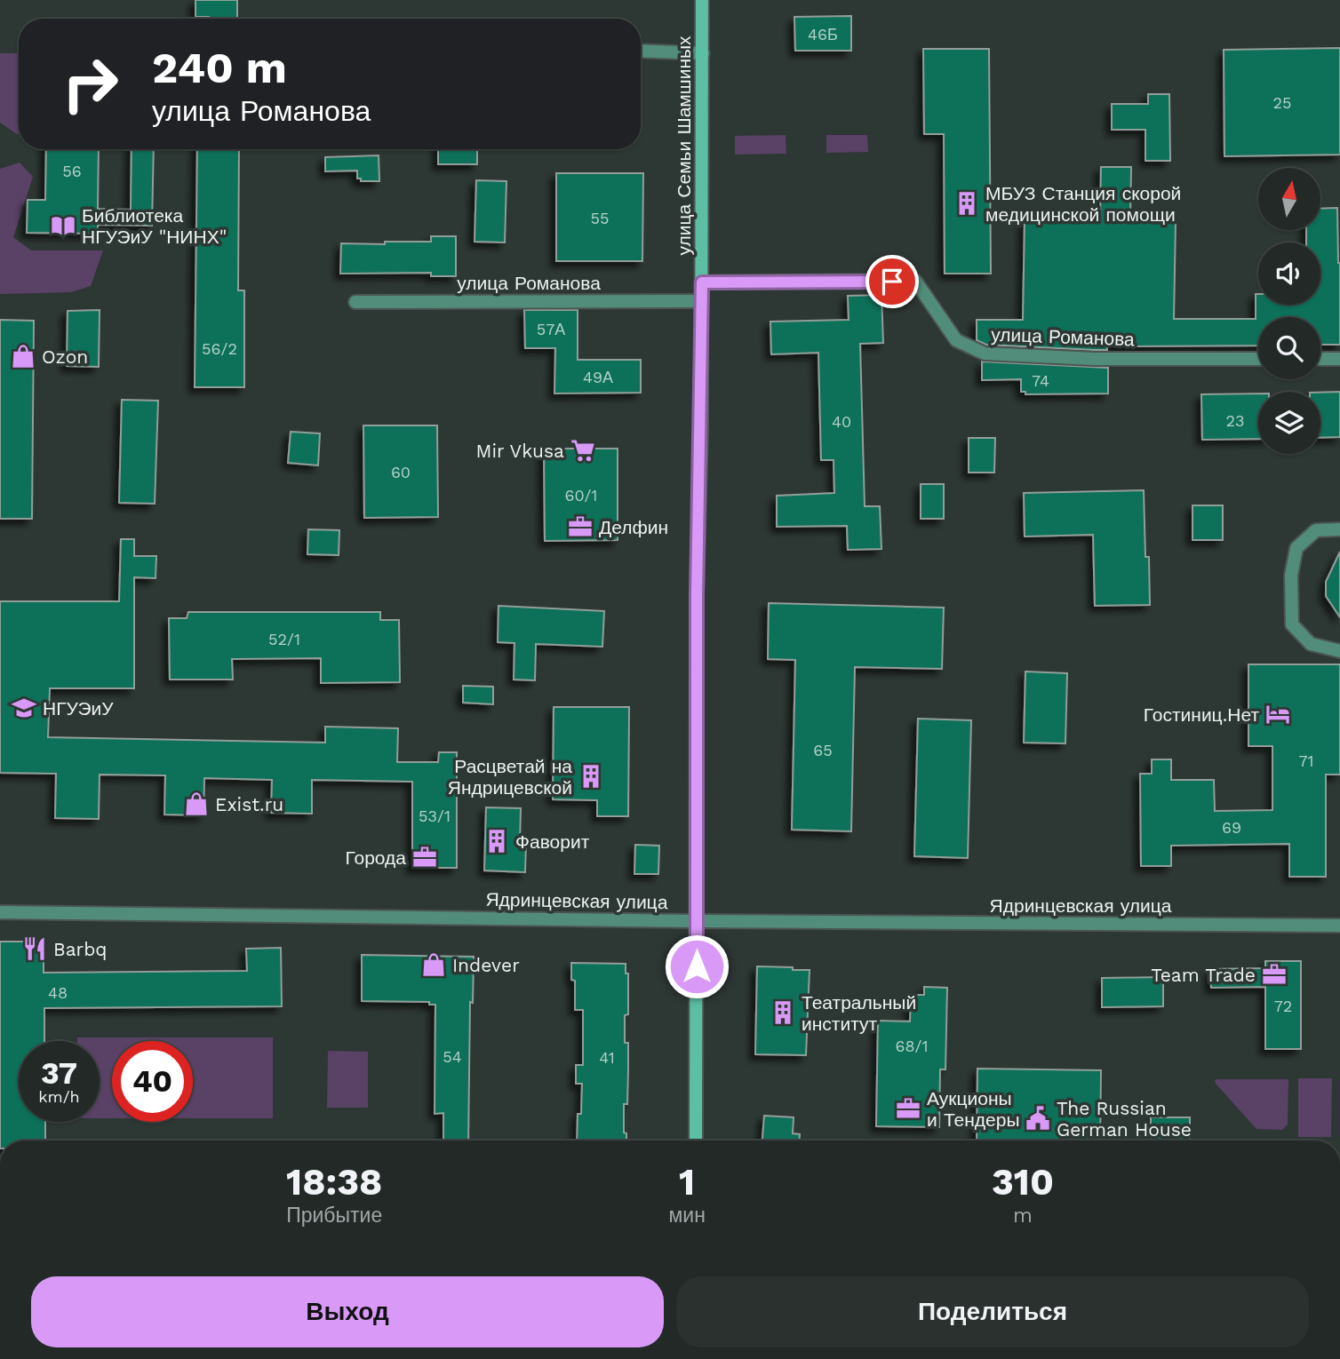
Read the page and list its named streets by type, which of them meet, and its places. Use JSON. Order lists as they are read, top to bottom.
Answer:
{
  "streets": {
    "street": ["улица Семьи Шамшиных", "улица Романова", "Ядринцевская улица"]
  },
  "crossings": [
    ["улица Семьи Шамшиных", "улица Романова"],
    ["улица Семьи Шамшиных", "Ядринцевская улица"]
  ],
  "places": {
    "building": [
      "МБУЗ Станция скорой медицинской помощи",
      "Расцветай на Яндрицевской",
      "Фаворит",
      "Театральный институт"
    ],
    "library": ["Библиотека НГУЭиУ \"НИНХ\""],
    "shop": ["Ozon", "Exist.ru", "Indever"],
    "supermarket": ["Mir Vkusa"],
    "office": [
      "Делфин",
      "Города",
      "Team Trade",
      "Аукционы и Тендеры"
    ],
    "school or university": ["НГУЭиУ"],
    "hotel": ["Гостиниц.Нет"],
    "restaurant": ["Barbq"],
    "public building": ["The Russian German House"]
  },
  "house_numbers": [
    "46Б",
    "25",
    "56",
    "55",
    "57А",
    "56/2",
    "49А",
    "74",
    "23",
    "40",
    "60",
    "60/1",
    "52/1",
    "65",
    "71",
    "53/1",
    "69",
    "48",
    "72",
    "68/1",
    "54",
    "41"
  ],
  "north": "top",
  "page": {
    "turn": ["240 m", "улица Романова"],
    "speed": "37 km/h",
    "limit": "40",
    "eta": [
      "18:38",
      "Прибытие",
      "1",
      "мин",
      "310",
      "m"
    ],
    "buttons": ["Выход", "Поделиться"]
  }
}
